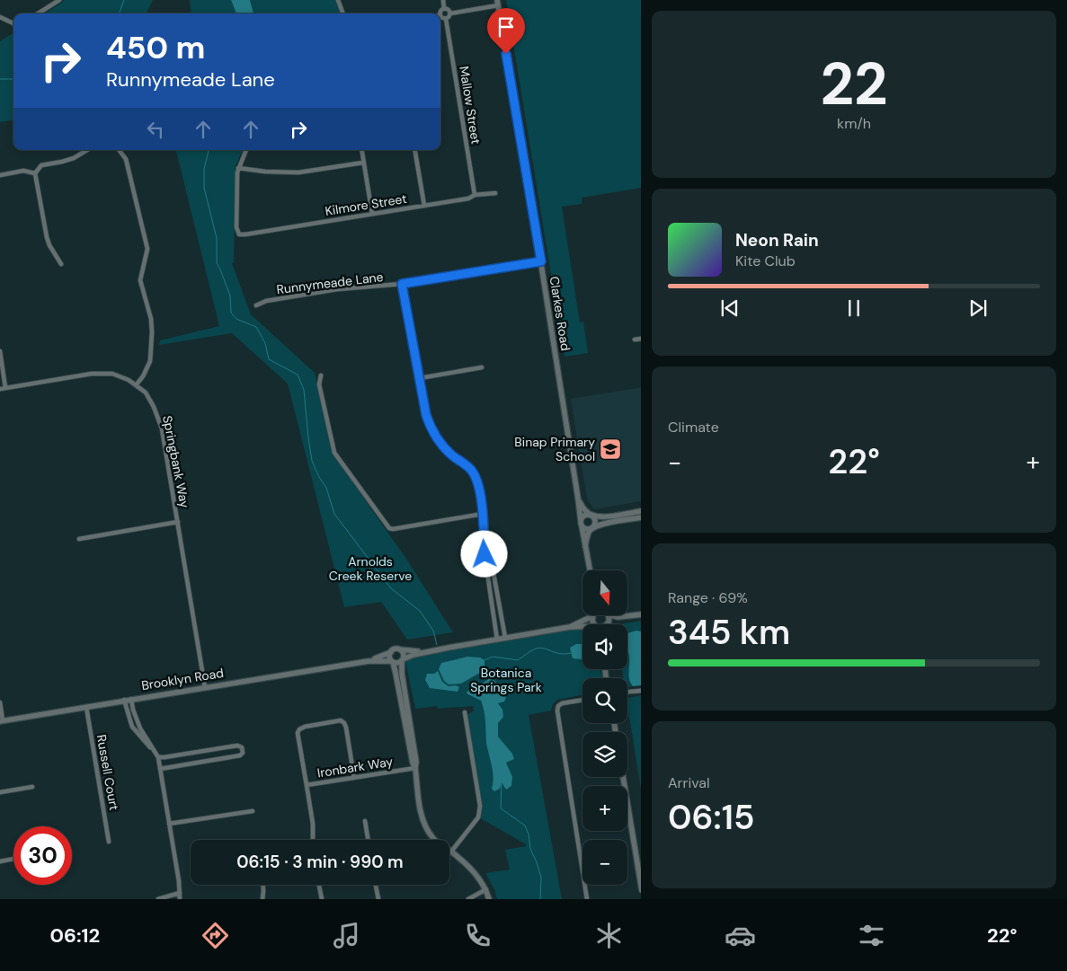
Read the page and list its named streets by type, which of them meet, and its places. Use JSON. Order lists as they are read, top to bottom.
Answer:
{
  "streets": {
    "street": [
      "Mallow Street",
      "Kilmore Street",
      "Runnymeade Lane",
      "Clarkes Road",
      "Springbank Way",
      "Brooklyn Road",
      "Ironbark Way",
      "Russell Court"
    ]
  },
  "crossings": [
    ["Mallow Street", "Kilmore Street"],
    ["Runnymeade Lane", "Clarkes Road"],
    ["Springbank Way", "Brooklyn Road"],
    ["Brooklyn Road", "Russell Court"]
  ],
  "parks": ["Arnolds Creek Reserve", "Botanica Springs Park"],
  "places": {
    "school or university": ["Binap Primary School"]
  },
  "north": "bottom",
  "page": {
    "tile": [
      ["22", "km/h"],
      "Climate",
      ["Range · 69%", "345 km"],
      ["Arrival", "06:15"]
    ],
    "turn": ["450 m", "Runnymeade Lane"],
    "song": ["Neon Rain", "Kite Club"],
    "heat": ["−", "22°", "+"],
    "map_buttons": ["+", "−"],
    "limit": "30",
    "trip": "06:15 · 3 min · 990 m",
    "tabs": ["06:12", "22°"]
  }
}
